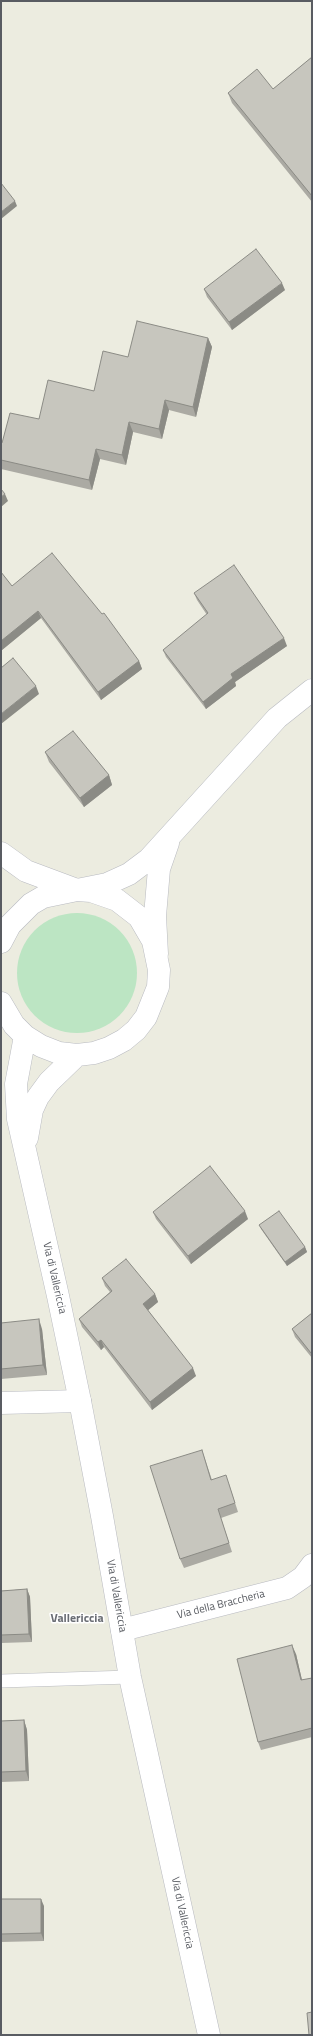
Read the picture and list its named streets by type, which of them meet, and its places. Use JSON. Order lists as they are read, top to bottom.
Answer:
{
  "streets": {
    "street": ["Via di Vallericcia", "Via della Braccheria"]
  },
  "crossings": [
    ["Via di Vallericcia", "Via della Braccheria"]
  ],
  "districts": ["Vallericcia"]
}
